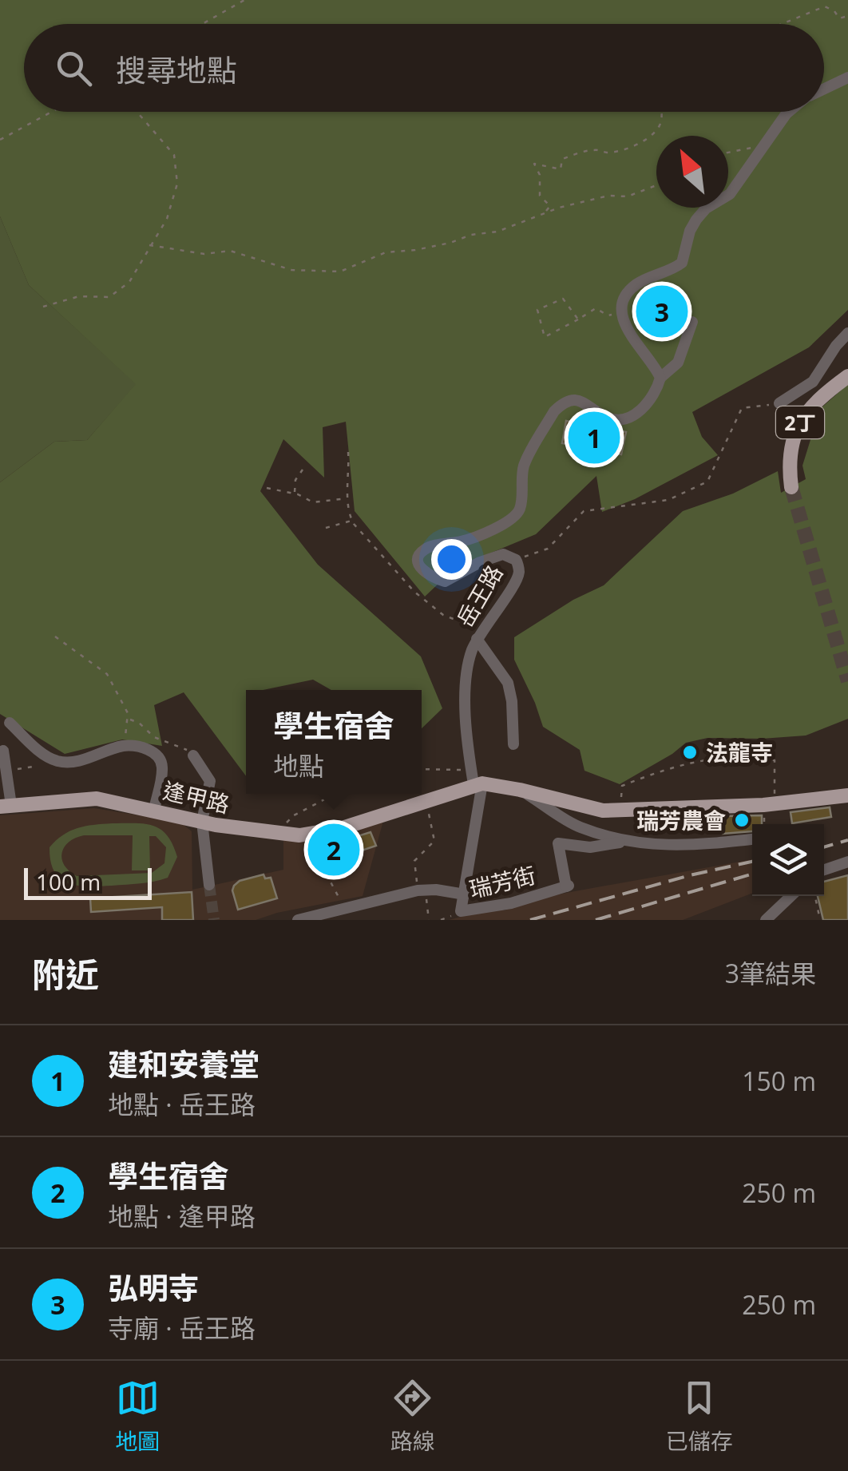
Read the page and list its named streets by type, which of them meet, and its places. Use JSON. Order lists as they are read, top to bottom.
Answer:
{
  "streets": {
    "main road": ["2丁", "逢甲路"],
    "street": ["岳王路", "瑞芳街"]
  },
  "crossings": [
    ["岳王路", "逢甲路"],
    ["岳王路", "瑞芳街"],
    ["逢甲路", "瑞芳街"]
  ],
  "places": ["法龍寺", "瑞芳農會"],
  "scale_bar": "100 m",
  "north": "top left",
  "page": {
    "search": "搜尋地點",
    "pins": ["3", "1", "2"],
    "popup": ["學生宿舍", "地點"],
    "scale": "100 m",
    "heading": ["附近", "3筆結果"],
    "list": [
      {
        "mark": "1",
        "name": "建和安養堂",
        "note": "地點 · 岳王路",
        "value": "150 m"
      },
      {
        "mark": "2",
        "name": "學生宿舍",
        "note": "地點 · 逢甲路",
        "value": "250 m"
      },
      {
        "mark": "3",
        "name": "弘明寺",
        "note": "寺廟 · 岳王路",
        "value": "250 m"
      }
    ],
    "nav": ["地圖", "路線", "已儲存"]
  }
}
